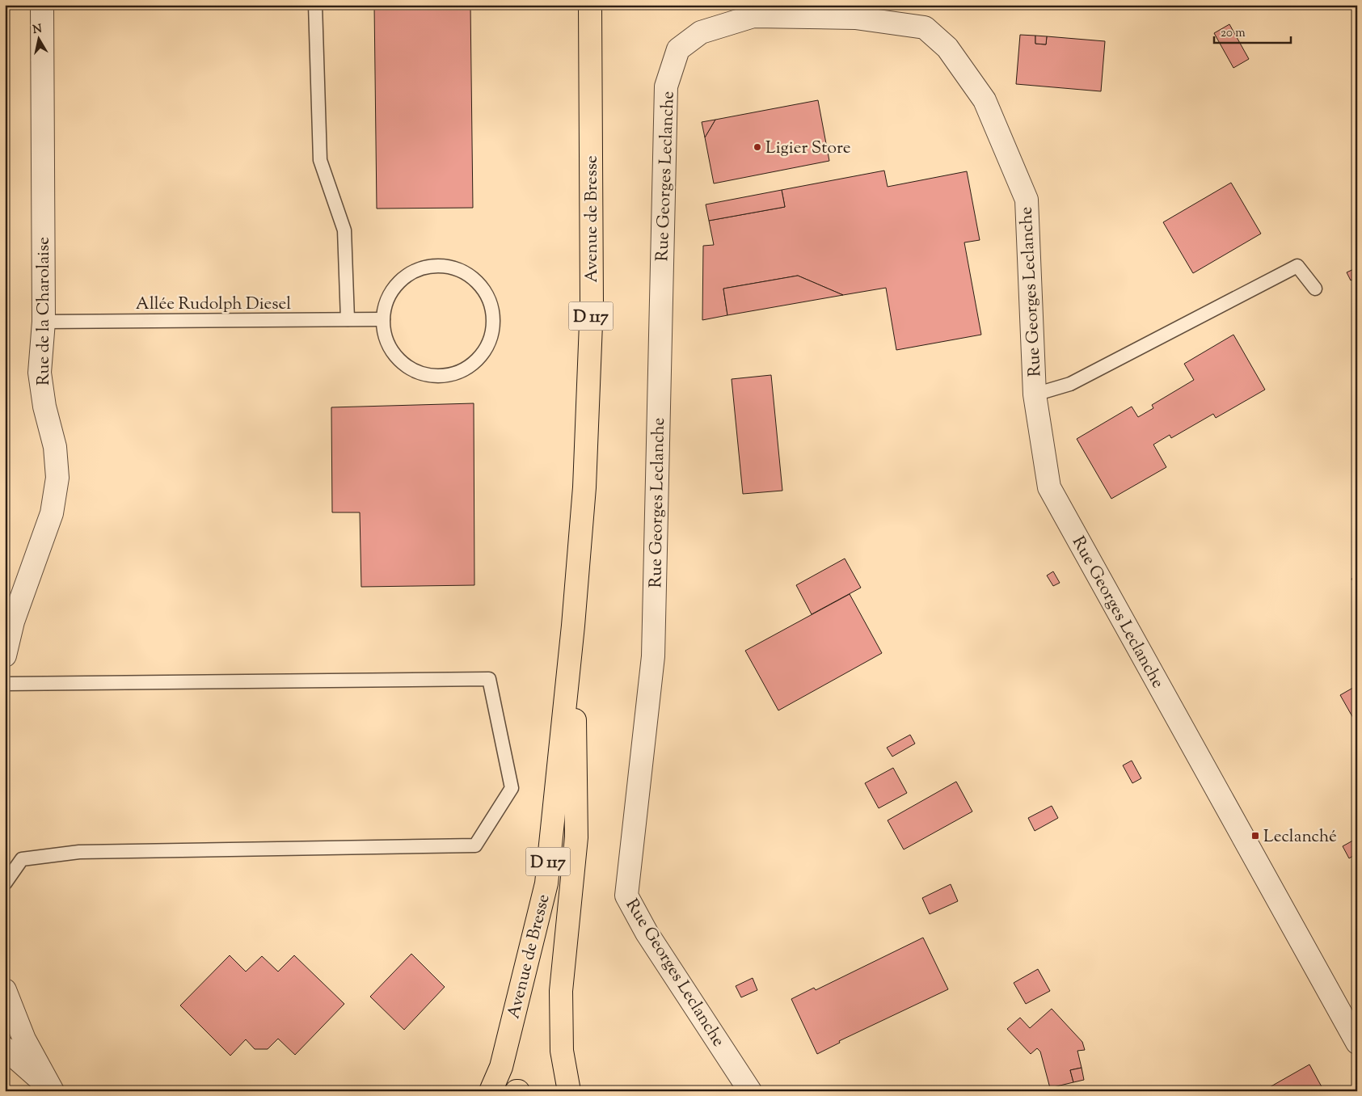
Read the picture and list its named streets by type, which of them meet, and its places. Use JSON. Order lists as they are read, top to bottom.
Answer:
{
  "streets": {
    "main road": ["Avenue de Bresse", "D 117"],
    "street": ["Rue Georges Leclanche", "Rue de la Charolaise"],
    "lane": ["Allée Rudolph Diesel"]
  },
  "crossings": [
    ["Allée Rudolph Diesel", "Rue de la Charolaise"]
  ],
  "places": {
    "other": ["Ligier Store"],
    "transit": ["Leclanché"]
  },
  "scale_bar": "20 m",
  "north": "top"
}
